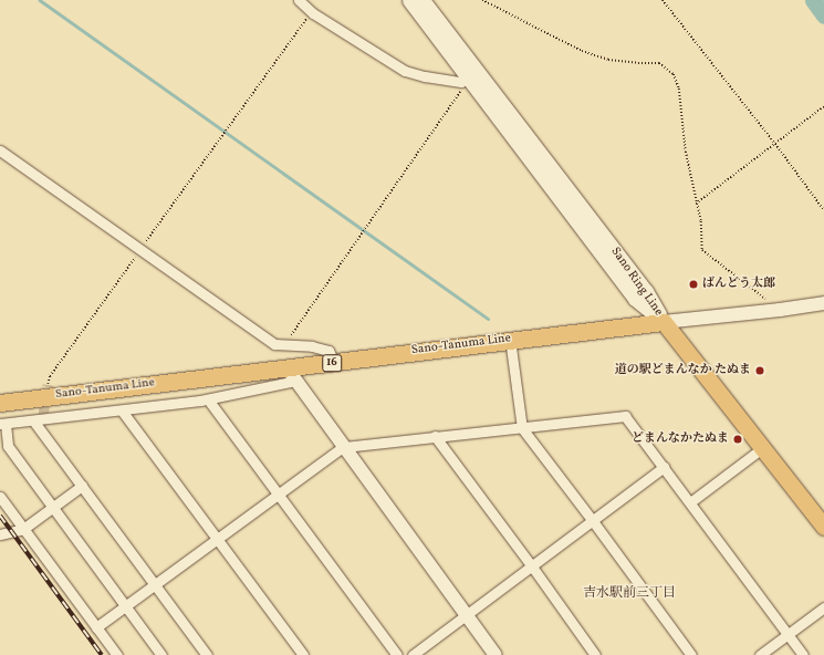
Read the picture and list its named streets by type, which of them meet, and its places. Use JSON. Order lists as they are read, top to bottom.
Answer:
{
  "streets": {
    "main road": ["Sano Ring Line", "Sano-Tanuma Line", "16"]
  },
  "crossings": [
    ["Sano Ring Line", "Sano-Tanuma Line"]
  ],
  "districts": ["吉水駅前三丁目"],
  "places": ["ばんどう太郎", "道の駅どまんなか たぬま", "どまんなかたぬま"]
}
